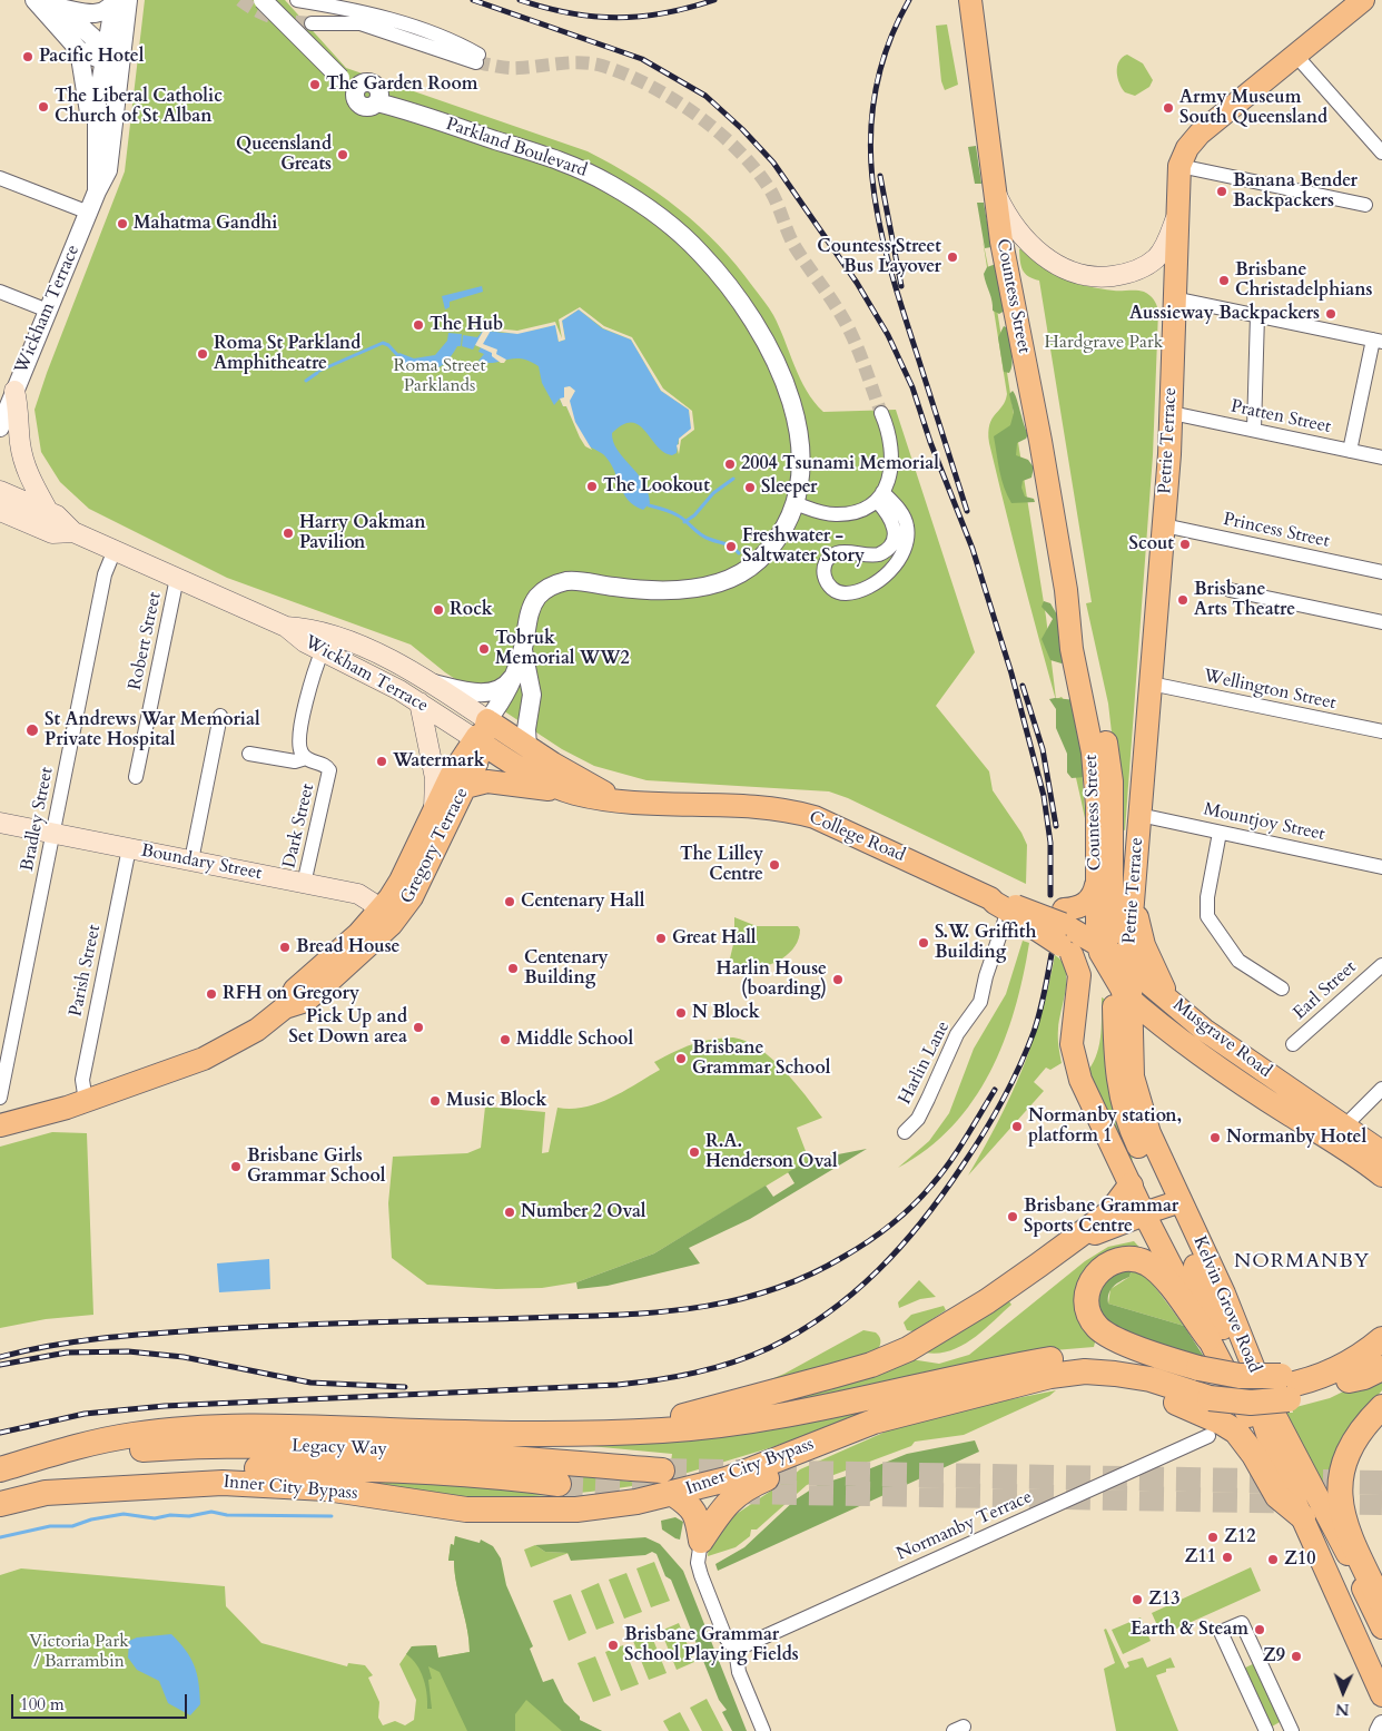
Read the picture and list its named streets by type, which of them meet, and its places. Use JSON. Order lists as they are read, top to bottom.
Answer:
{
  "streets": {
    "highway": ["Legacy Way", "Inner City Bypass"],
    "main road": [
      "Countess Street",
      "Wickham Terrace",
      "Petrie Terrace",
      "College Road",
      "Gregory Terrace",
      "Boundary Street",
      "Musgrave Road",
      "Kelvin Grove Road"
    ],
    "street": [
      "Parkland Boulevard",
      "Pratten Street",
      "Princess Street",
      "Robert Street",
      "Wellington Street",
      "Bradley Street",
      "Mountjoy Street",
      "Dark Street",
      "Parish Street",
      "Earl Street",
      "Harlin Lane",
      "Normanby Terrace"
    ]
  },
  "crossings": [
    ["Parkland Boulevard", "Wickham Terrace"],
    ["Parkland Boulevard", "College Road"],
    ["Parkland Boulevard", "Gregory Terrace"],
    ["Countess Street", "College Road"],
    ["Countess Street", "Musgrave Road"],
    ["Countess Street", "Kelvin Grove Road"],
    ["Wickham Terrace", "Robert Street"],
    ["Wickham Terrace", "Bradley Street"],
    ["Wickham Terrace", "Dark Street"],
    ["Wickham Terrace", "College Road"],
    ["Wickham Terrace", "Gregory Terrace"],
    ["Pratten Street", "Petrie Terrace"],
    ["Petrie Terrace", "Princess Street"],
    ["Petrie Terrace", "Wellington Street"],
    ["Petrie Terrace", "Mountjoy Street"],
    ["Petrie Terrace", "Musgrave Road"],
    ["Petrie Terrace", "Kelvin Grove Road"],
    ["Bradley Street", "Boundary Street"],
    ["Dark Street", "Boundary Street"],
    ["College Road", "Gregory Terrace"],
    ["College Road", "Musgrave Road"],
    ["College Road", "Harlin Lane"],
    ["College Road", "Kelvin Grove Road"],
    ["Gregory Terrace", "Boundary Street"],
    ["Gregory Terrace", "Parish Street"],
    ["Boundary Street", "Parish Street"],
    ["Musgrave Road", "Kelvin Grove Road"],
    ["Legacy Way", "Inner City Bypass"]
  ],
  "districts": ["NORMANBY"],
  "parks": ["Hardgrave Park", "Roma Street Parklands", "Victoria Park / Barrambin"],
  "places": [
    "Pacific Hotel",
    "The Garden Room",
    "The Liberal Catholic Church of St Alban",
    "Army Museum South Queensland",
    "Queensland Greats",
    "Banana Bender Backpackers",
    "Mahatma Gandhi",
    "Countess Street Bus Layover",
    "Brisbane Christadelphians",
    "Aussieway Backpackers",
    "The Hub",
    "Roma St Parkland Amphitheatre",
    "2004 Tsunami Memorial",
    "The Lookout",
    "Sleeper",
    "Harry Oakman Pavilion",
    "Scout",
    "Freshwater - Saltwater Story",
    "Brisbane Arts Theatre",
    "Rock",
    "Tobruk Memorial WW2",
    "St Andrews War Memorial Private Hospital",
    "Watermark",
    "The Lilley Centre",
    "Centenary Hall",
    "Great Hall",
    "S.W. Griffith Building",
    "Bread House",
    "Centenary Building",
    "Harlin House (boarding)",
    "RFH on Gregory",
    "N Block",
    "Pick Up and Set Down area",
    "Middle School",
    "Brisbane Grammar School",
    "Music Block",
    "Normanby station, platform 1",
    "Normanby Hotel",
    "R.A. Henderson Oval",
    "Brisbane Girls Grammar School",
    "Number 2 Oval",
    "Brisbane Grammar Sports Centre",
    "Z12",
    "Z11",
    "Z10",
    "Z13",
    "Earth & Steam",
    "Brisbane Grammar School Playing Fields",
    "Z9"
  ],
  "scale_bar": "100 m",
  "north": "bottom"
}
